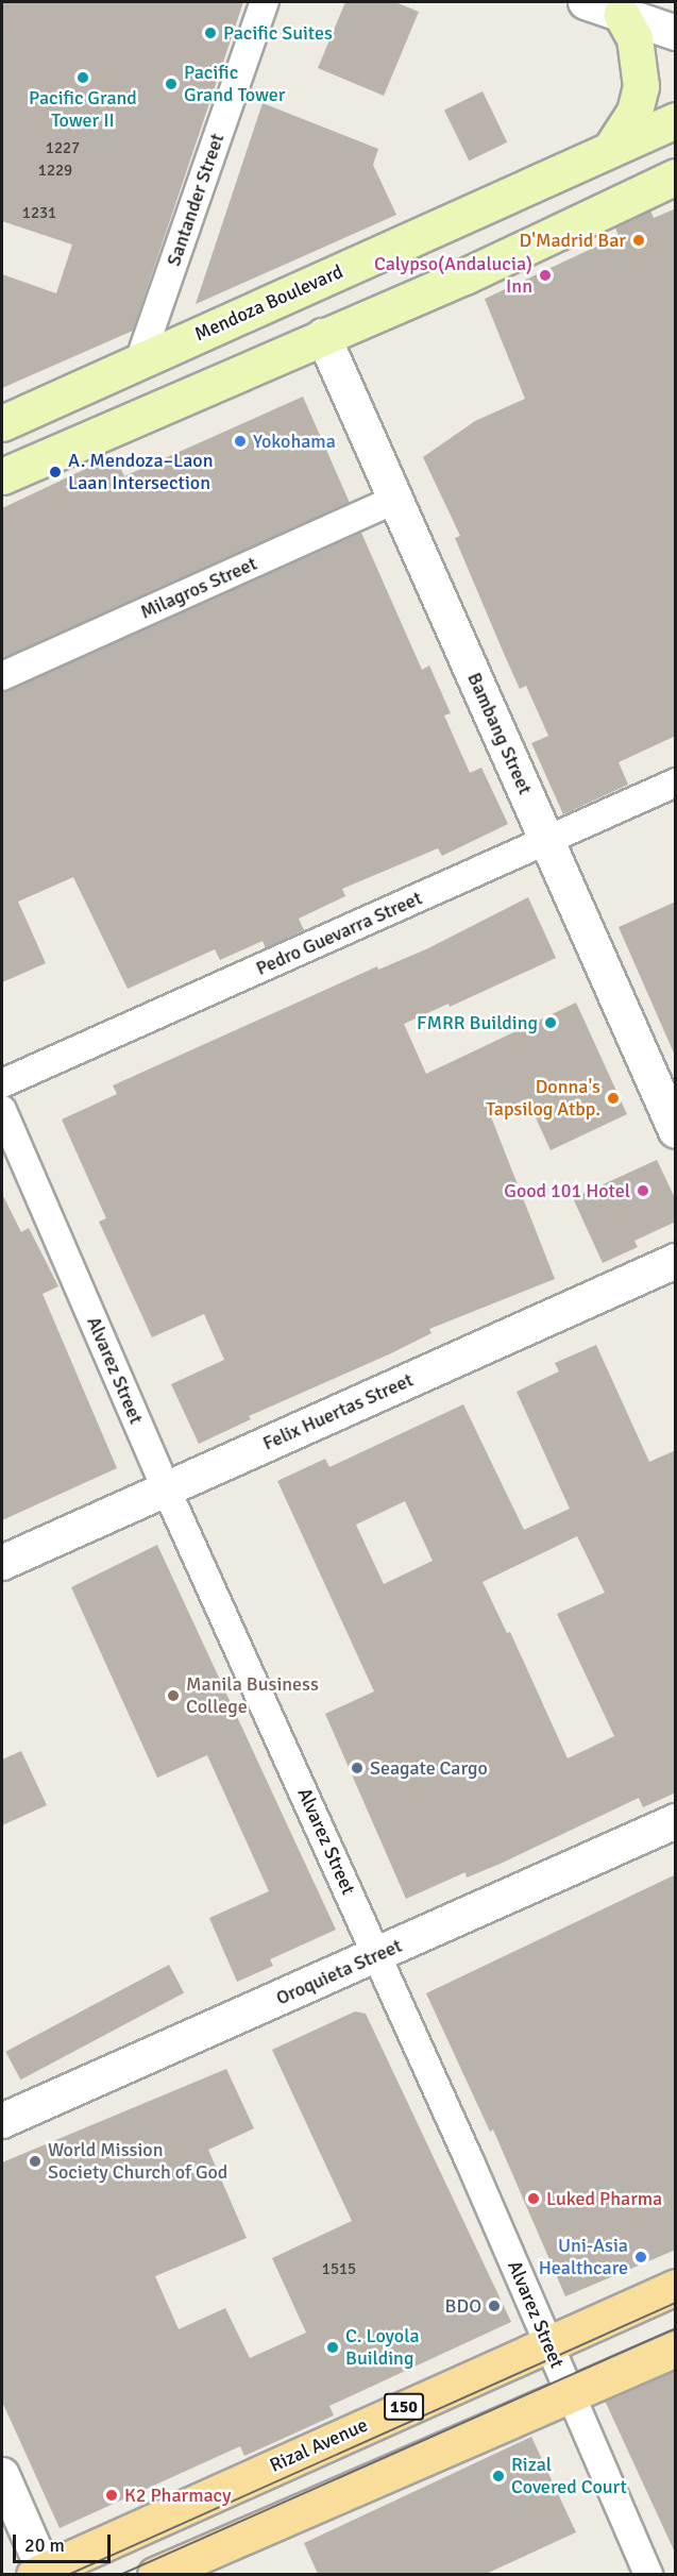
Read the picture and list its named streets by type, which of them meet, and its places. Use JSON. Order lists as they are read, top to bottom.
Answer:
{
  "streets": {
    "main road": ["Mendoza Boulevard", "150", "Rizal Avenue"],
    "street": [
      "Santander Street",
      "Milagros Street",
      "Bambang Street",
      "Pedro Guevarra Street",
      "Alvarez Street",
      "Felix Huertas Street",
      "Oroquieta Street"
    ]
  },
  "crossings": [
    ["Santander Street", "Mendoza Boulevard"],
    ["Milagros Street", "Bambang Street"],
    ["Bambang Street", "Pedro Guevarra Street"],
    ["Alvarez Street", "Felix Huertas Street"],
    ["Alvarez Street", "Oroquieta Street"],
    ["Alvarez Street", "Rizal Avenue"]
  ],
  "places": [
    "Pacific Suites",
    "Pacific Grand Tower II",
    "Pacific Grand Tower",
    "D'Madrid Bar",
    "Calypso(Andalucia) Inn",
    "Yokohama",
    "A. Mendoza–Laon Laan Intersection",
    "FMRR Building",
    "Donna's Tapsilog Atbp.",
    "Good 101 Hotel",
    "Manila Business College",
    "Seagate Cargo",
    "World Mission Society Church of God",
    "Luked Pharma",
    "Uni-Asia Healthcare",
    "BDO",
    "C. Loyola Building",
    "Rizal Covered Court",
    "K2 Pharmacy"
  ],
  "house_numbers": [
    "1227",
    "1229",
    "1231",
    "1515"
  ],
  "scale_bar": "20 m"
}
